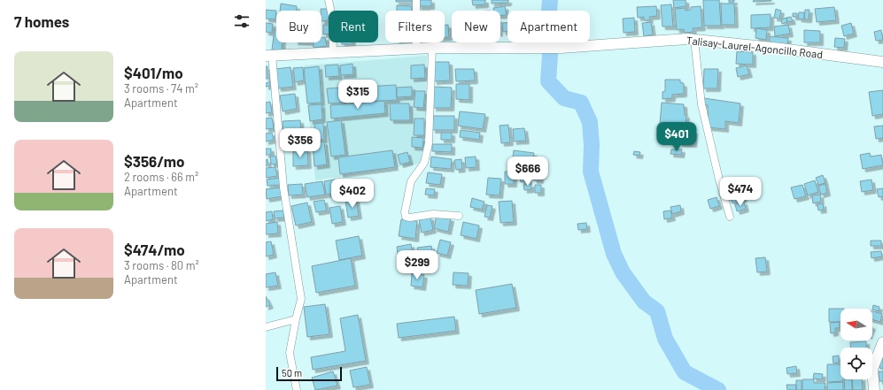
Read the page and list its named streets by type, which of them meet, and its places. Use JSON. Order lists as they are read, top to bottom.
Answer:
{
  "streets": {
    "main road": ["Talisay-Laurel-Agoncillo Road"]
  },
  "scale_bar": "50 m",
  "north": "left",
  "page": {
    "heading": "7 homes",
    "chip": [
      "Buy",
      "Rent",
      "Filters",
      "New",
      "Apartment"
    ],
    "list": [
      {
        "name": "$401/mo",
        "note": "3 rooms · 74 m² · Apartment"
      },
      {
        "name": "$356/mo",
        "note": "2 rooms · 66 m² · Apartment"
      },
      {
        "name": "$474/mo",
        "note": "3 rooms · 80 m² · Apartment"
      }
    ],
    "price": [
      "$315",
      "$401",
      "$356",
      "$666",
      "$474",
      "$402",
      "$299"
    ],
    "scale": "50 m"
  }
}
